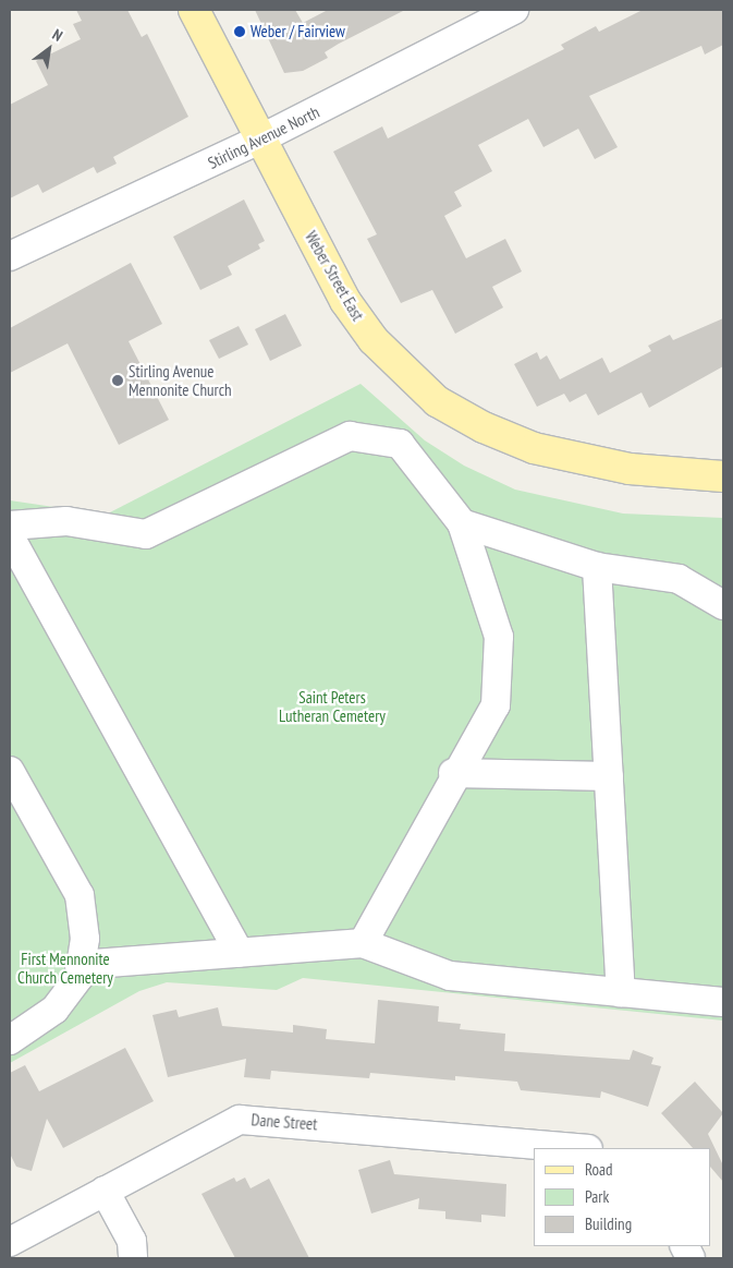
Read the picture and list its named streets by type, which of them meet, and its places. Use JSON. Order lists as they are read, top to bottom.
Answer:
{
  "streets": {
    "main road": ["Weber Street East"],
    "street": ["Stirling Avenue North", "Dane Street"]
  },
  "crossings": [
    ["Stirling Avenue North", "Weber Street East"]
  ],
  "parks": ["Saint Peters Lutheran Cemetery", "First Mennonite Church Cemetery"],
  "places": ["Weber / Fairview", "Stirling Avenue Mennonite Church"],
  "legend": ["Road", "Park", "Building"],
  "north": "top right"
}
